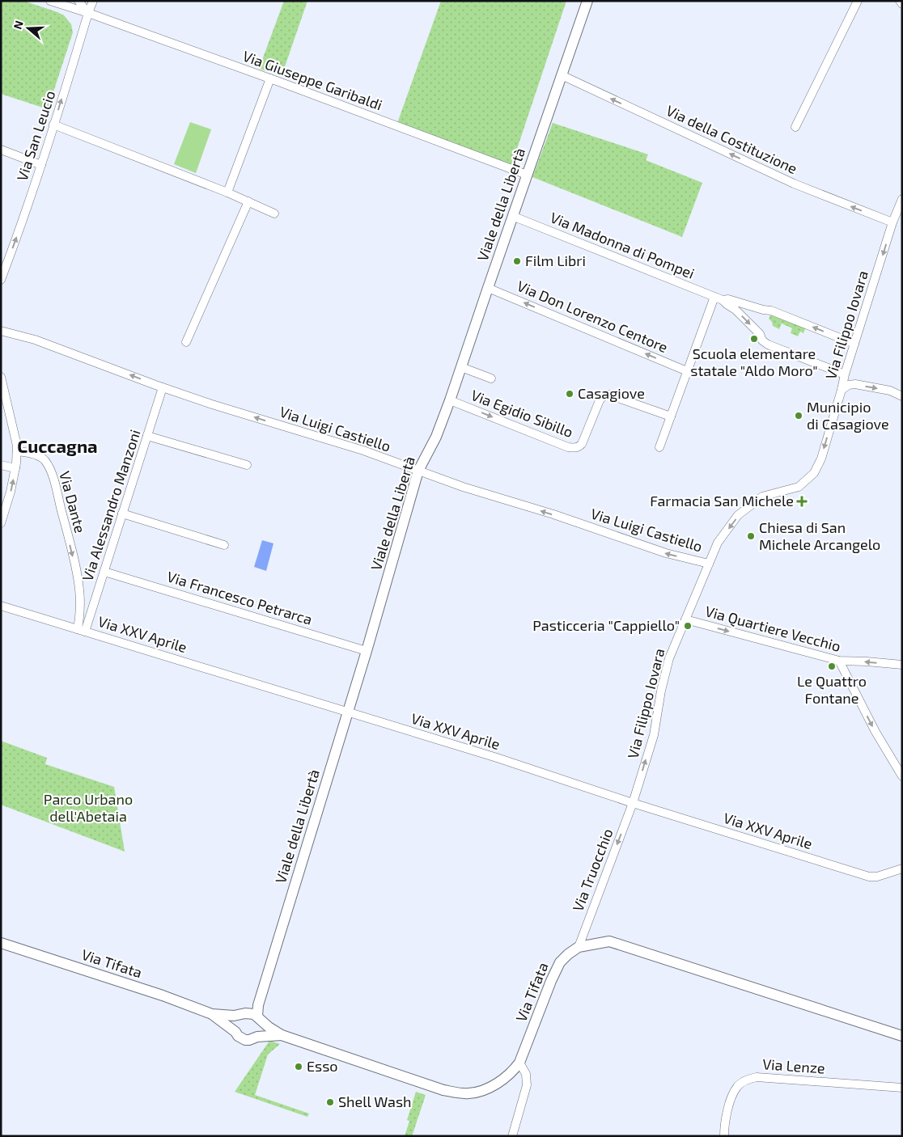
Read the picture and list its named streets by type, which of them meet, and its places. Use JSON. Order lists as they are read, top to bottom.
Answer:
{
  "streets": {
    "street": [
      "Via Giuseppe Garibaldi",
      "Via San Leucio",
      "Via della Costituzione",
      "Viale della Libertà",
      "Via Madonna di Pompei",
      "Via Don Lorenzo Centore",
      "Via Filippo Iovara",
      "Via Egidio Sibillo",
      "Via Luigi Castiello",
      "Via Dante",
      "Via Alessandro Manzoni",
      "Via Francesco Petrarca",
      "Via Quartiere Vecchio",
      "Via XXV Aprile",
      "Via Truocchio",
      "Via Tifata",
      "Via Lenze"
    ]
  },
  "crossings": [
    ["Via Giuseppe Garibaldi", "Via San Leucio"],
    ["Via Giuseppe Garibaldi", "Viale della Libertà"],
    ["Via della Costituzione", "Viale della Libertà"],
    ["Via della Costituzione", "Via Filippo Iovara"],
    ["Viale della Libertà", "Via Madonna di Pompei"],
    ["Viale della Libertà", "Via Don Lorenzo Centore"],
    ["Viale della Libertà", "Via Egidio Sibillo"],
    ["Viale della Libertà", "Via Luigi Castiello"],
    ["Viale della Libertà", "Via Francesco Petrarca"],
    ["Viale della Libertà", "Via XXV Aprile"],
    ["Viale della Libertà", "Via Tifata"],
    ["Via Filippo Iovara", "Via Luigi Castiello"],
    ["Via Filippo Iovara", "Via Quartiere Vecchio"],
    ["Via Filippo Iovara", "Via XXV Aprile"],
    ["Via Filippo Iovara", "Via Truocchio"],
    ["Via Luigi Castiello", "Via Alessandro Manzoni"],
    ["Via Dante", "Via Alessandro Manzoni"],
    ["Via Dante", "Via XXV Aprile"],
    ["Via Alessandro Manzoni", "Via Francesco Petrarca"],
    ["Via Alessandro Manzoni", "Via XXV Aprile"],
    ["Via XXV Aprile", "Via Truocchio"],
    ["Via Truocchio", "Via Tifata"]
  ],
  "one_way": [
    "Via San Leucio",
    "Via della Costituzione",
    "Via Don Lorenzo Centore",
    "Via Egidio Sibillo",
    "Via Luigi Castiello",
    "Via Dante",
    "Via Truocchio"
  ],
  "districts": ["Cuccagna"],
  "parks": ["Parco Urbano dell'Abetaia"],
  "places": {
    "other": [
      "Film Libri",
      "Scuola elementare statale \"Aldo Moro\"",
      "Casagiove",
      "Municipio di Casagiove",
      "Chiesa di San Michele Arcangelo",
      "Pasticceria \"Cappiello\"",
      "Le Quattro Fontane",
      "Esso",
      "Shell Wash"
    ],
    "health": ["Farmacia San Michele"]
  },
  "north": "left"
}
